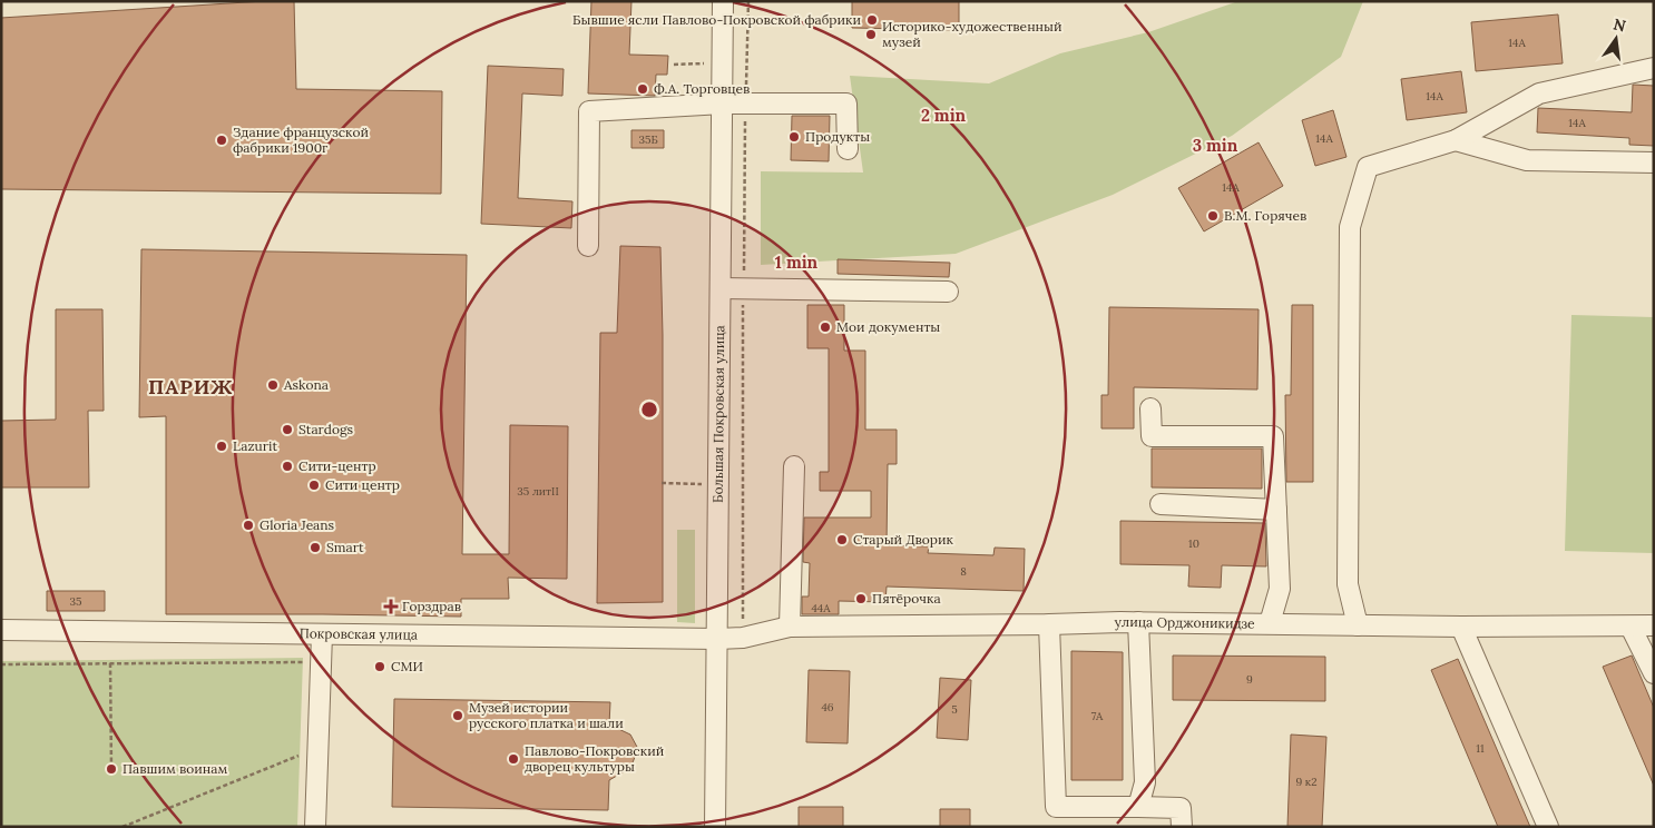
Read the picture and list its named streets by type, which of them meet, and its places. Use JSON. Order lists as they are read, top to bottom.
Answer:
{
  "streets": {
    "street": ["Большая Покровская улица", "улица Орджоникидзе", "Покровская улица"]
  },
  "crossings": [
    ["Большая Покровская улица", "улица Орджоникидзе"],
    ["Большая Покровская улица", "Покровская улица"],
    ["улица Орджоникидзе", "Покровская улица"]
  ],
  "districts": ["ПАРИЖ"],
  "places": {
    "other": [
      "Бывшие ясли Павлово-Покровской фабрики",
      "Историко-художественный музей",
      "Ф.А. Торговцев",
      "Продукты",
      "Здание французской фабрики 1900г",
      "В.М. Горячев",
      "Мои документы",
      "Askona",
      "Stardogs",
      "Lazurit",
      "Сити-центр",
      "Сити центр",
      "Gloria Jeans",
      "Старый Дворик",
      "Smart",
      "Пятёрочка",
      "СМИ",
      "Музей истории русского платка и шали",
      "Павлово-Покровский дворец культуры",
      "Павшим воинам"
    ],
    "health": ["Горздрав"]
  },
  "house_numbers": [
    "14А",
    "14А",
    "14А",
    "14А",
    "35Б",
    "14А",
    "35 литII",
    "10",
    "8",
    "35",
    "44А",
    "9",
    "46",
    "5",
    "7А",
    "11",
    "9 к2"
  ],
  "north": "top",
  "rings": ["2 min", "3 min", "1 min"]
}
